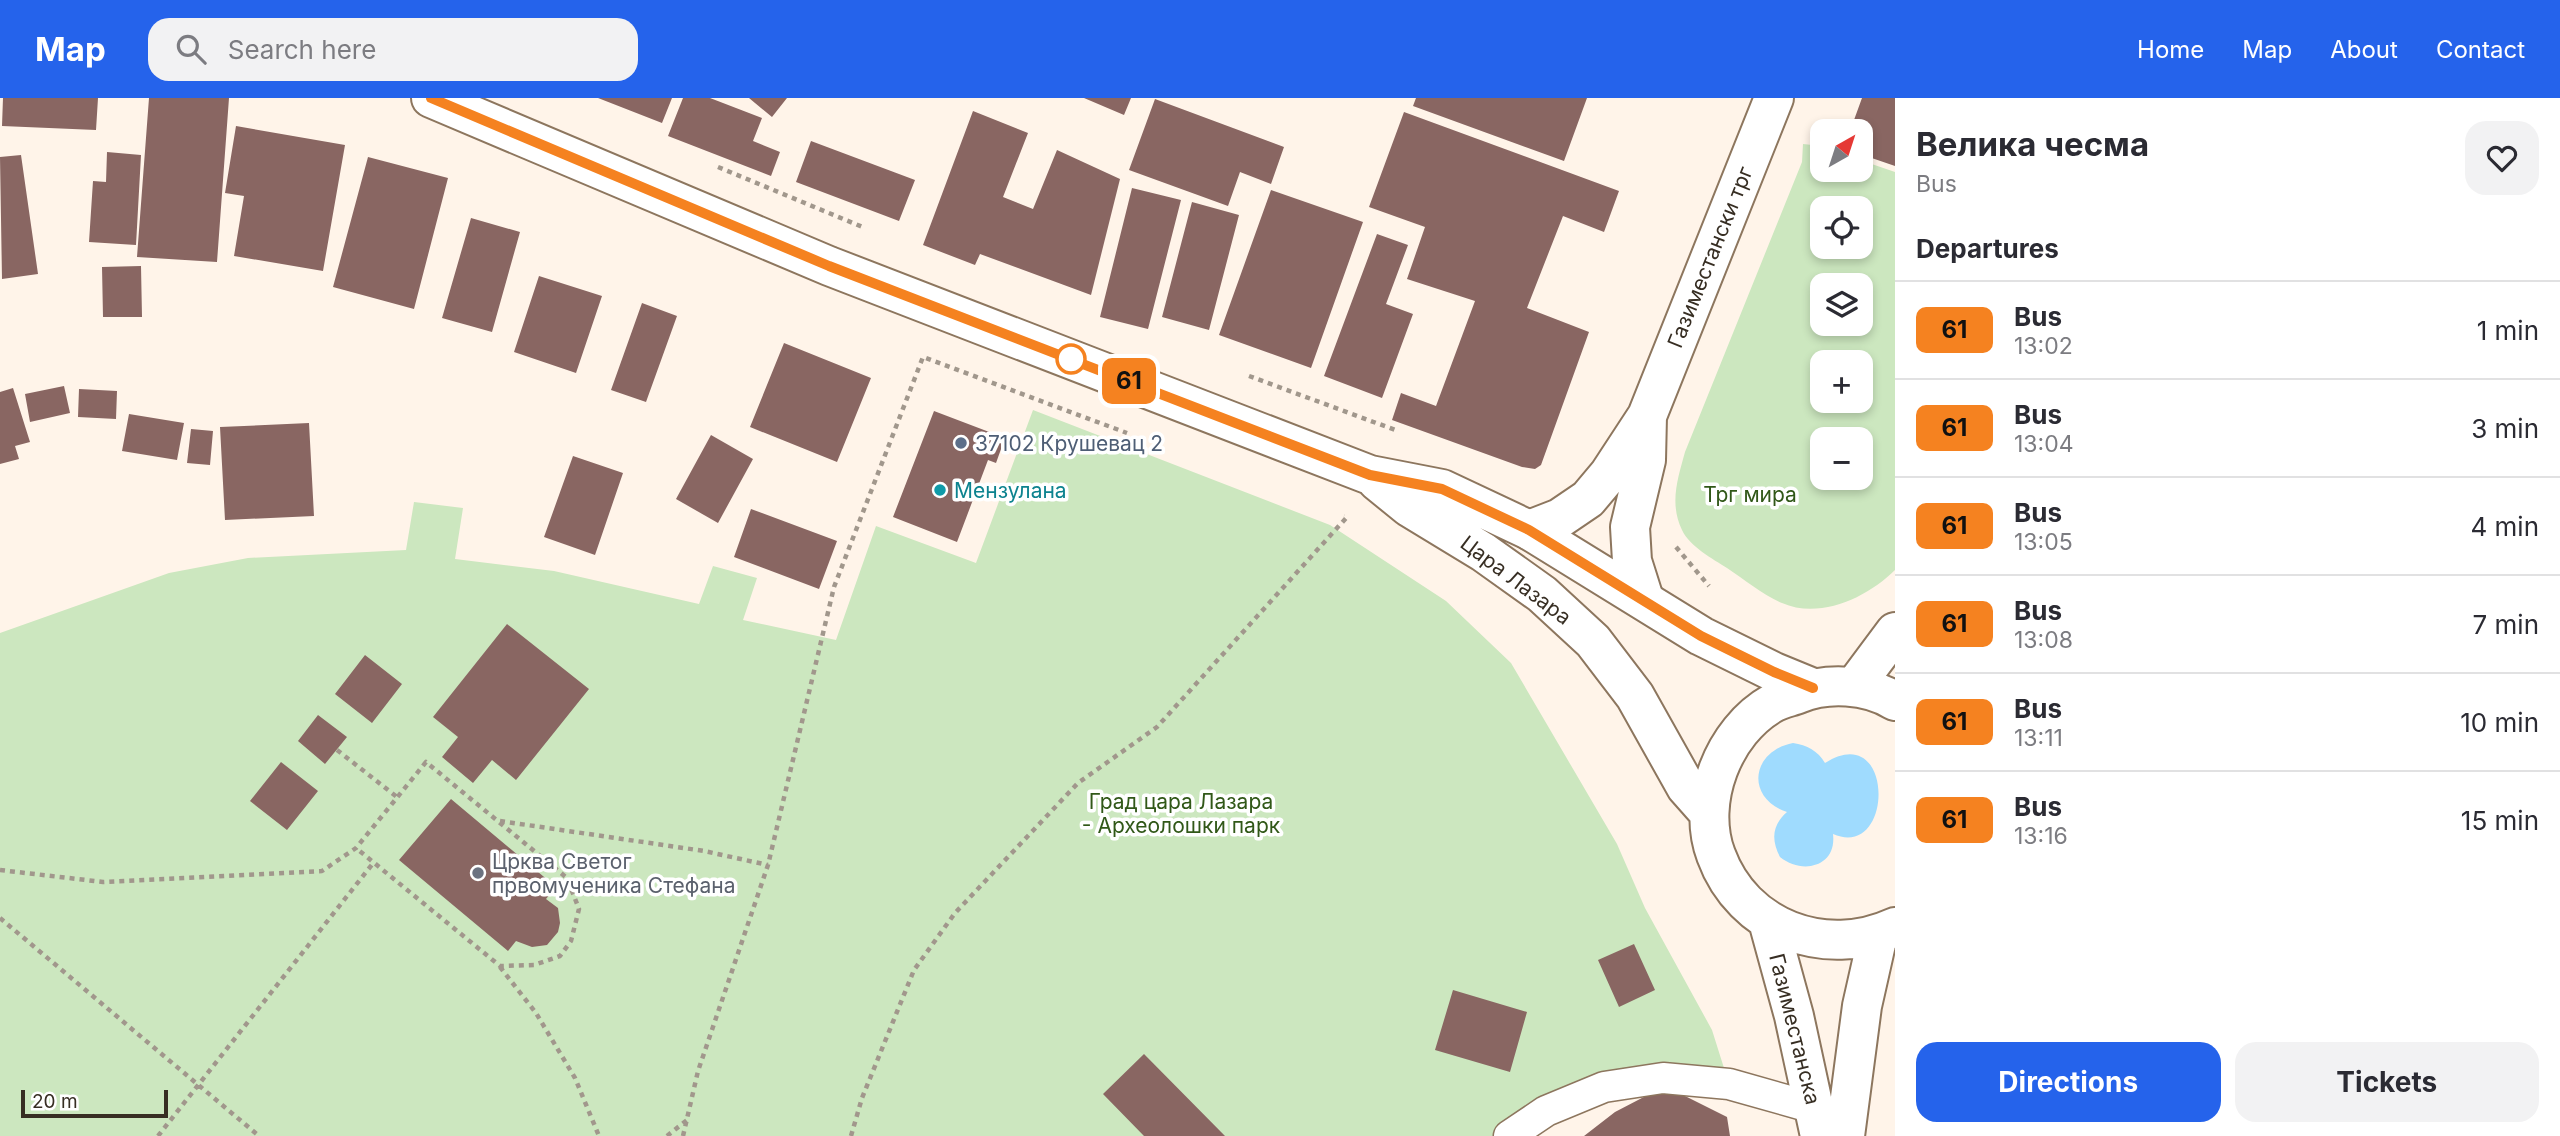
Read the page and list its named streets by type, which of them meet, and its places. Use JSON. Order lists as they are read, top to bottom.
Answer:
{
  "streets": {
    "main road": ["Газиместански трг", "Цара Лазара", "Газиместанска"]
  },
  "parks": ["Трг мира", "Град цара Лазара - Археолошки парк"],
  "places": ["37102 Крушевац 2", "Мензулана", "Црква Светог првомученика Стефана"],
  "lines": ["bus line 61"],
  "scale_bar": "20 m",
  "north": "top right",
  "page": {
    "header": "Map",
    "search": "Search here",
    "nav": [
      "Home",
      "Map",
      "About",
      "Contact"
    ],
    "on_map": "61",
    "heading": [
      ["Велика чесма", "Bus"],
      "Departures"
    ],
    "map_buttons": ["+", "−"],
    "list": [
      {
        "mark": "61",
        "name": "Bus",
        "note": "13:02",
        "value": "1 min"
      },
      {
        "mark": "61",
        "name": "Bus",
        "note": "13:04",
        "value": "3 min"
      },
      {
        "mark": "61",
        "name": "Bus",
        "note": "13:05",
        "value": "4 min"
      },
      {
        "mark": "61",
        "name": "Bus",
        "note": "13:08",
        "value": "7 min"
      },
      {
        "mark": "61",
        "name": "Bus",
        "note": "13:11",
        "value": "10 min"
      },
      {
        "mark": "61",
        "name": "Bus",
        "note": "13:16",
        "value": "15 min"
      }
    ],
    "buttons": ["Directions", "Tickets"],
    "scale": "20 m"
  }
}
